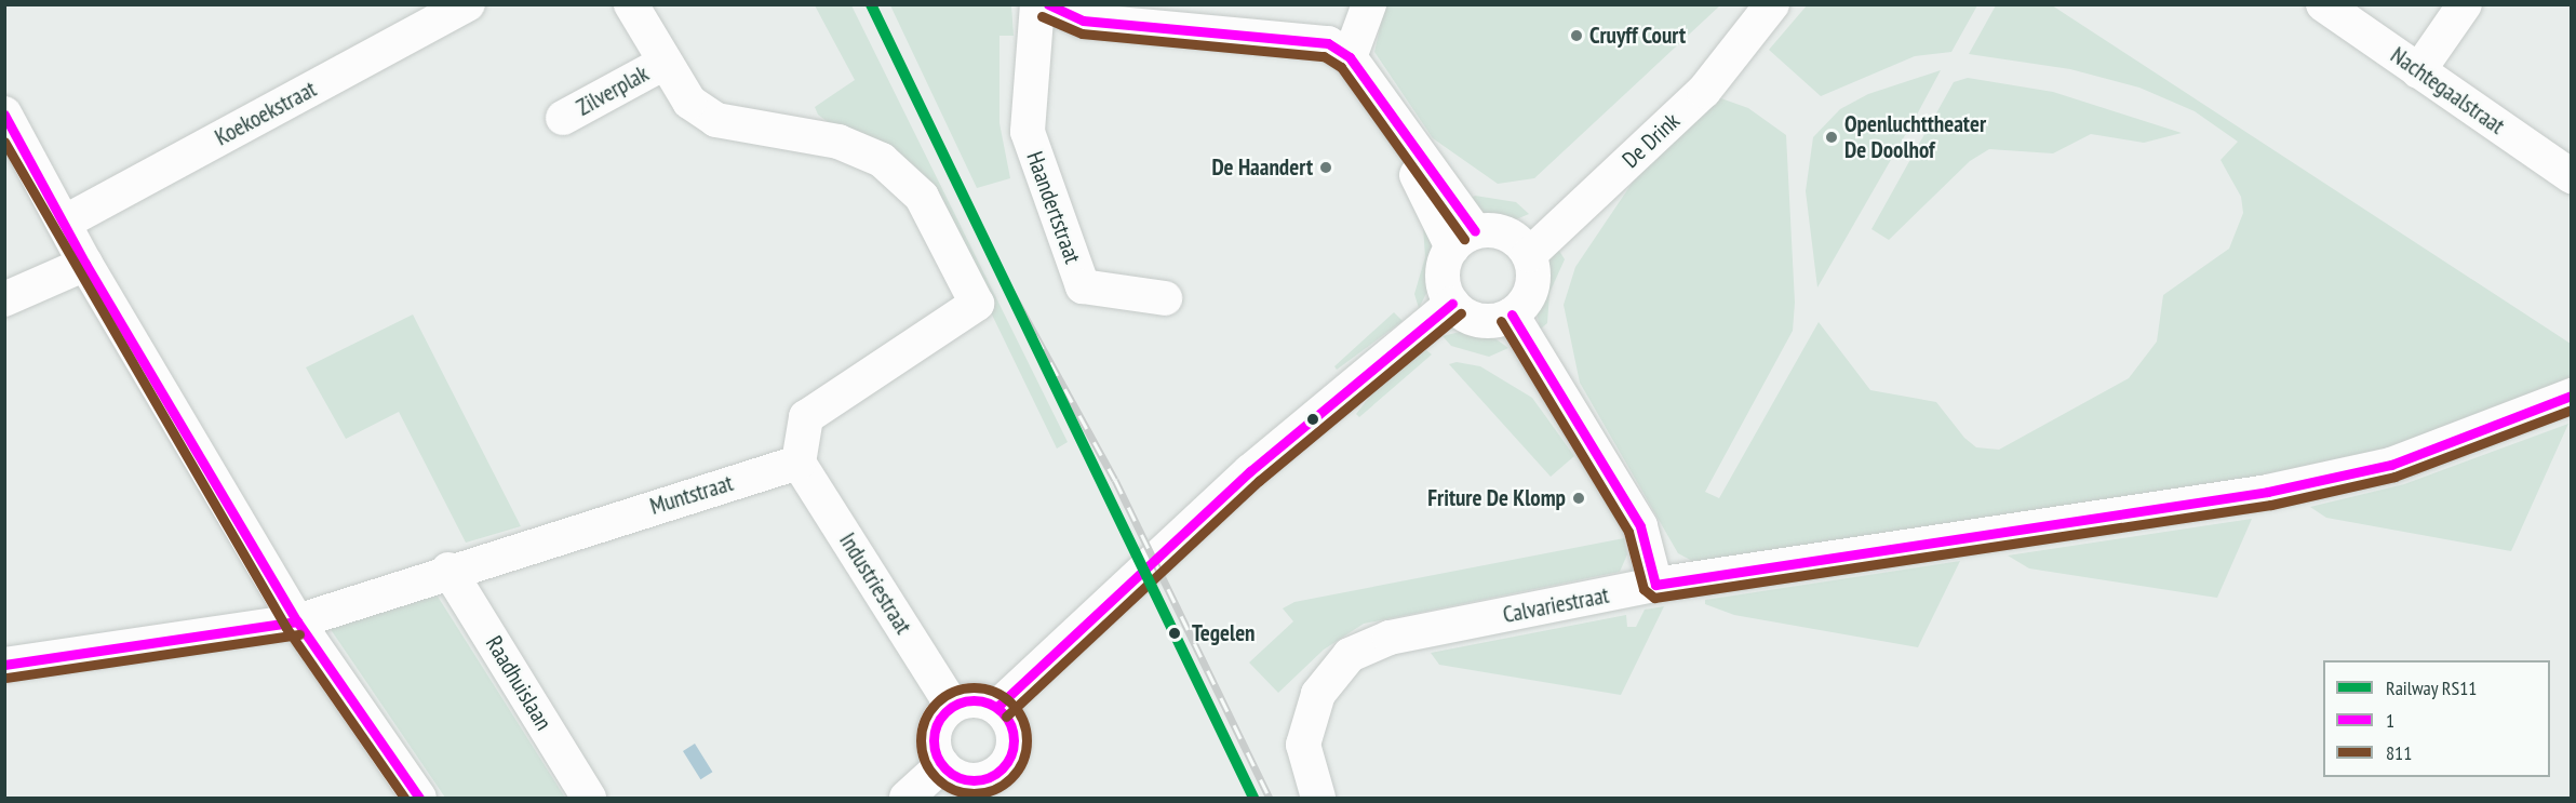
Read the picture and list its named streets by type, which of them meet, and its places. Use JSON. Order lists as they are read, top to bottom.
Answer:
{
  "streets": {
    "street": [
      "Zilverplak",
      "Nachtegaalstraat",
      "Koekoekstraat",
      "De Drink",
      "Haandertstraat",
      "Muntstraat",
      "Industriestraat",
      "Calvariestraat",
      "Raadhuislaan"
    ]
  },
  "crossings": [
    ["Zilverplak", "Muntstraat"],
    ["Zilverplak", "Industriestraat"],
    ["Muntstraat", "Industriestraat"],
    ["Muntstraat", "Raadhuislaan"]
  ],
  "places": [
    "Cruyff Court",
    "Openluchttheater De Doolhof",
    "De Haandert",
    "Friture De Klomp",
    "Tegelen"
  ],
  "lines": ["rail line RS11", "transit line 1", "transit line 811"],
  "legend": ["Railway RS11", "1", "811"]
}
